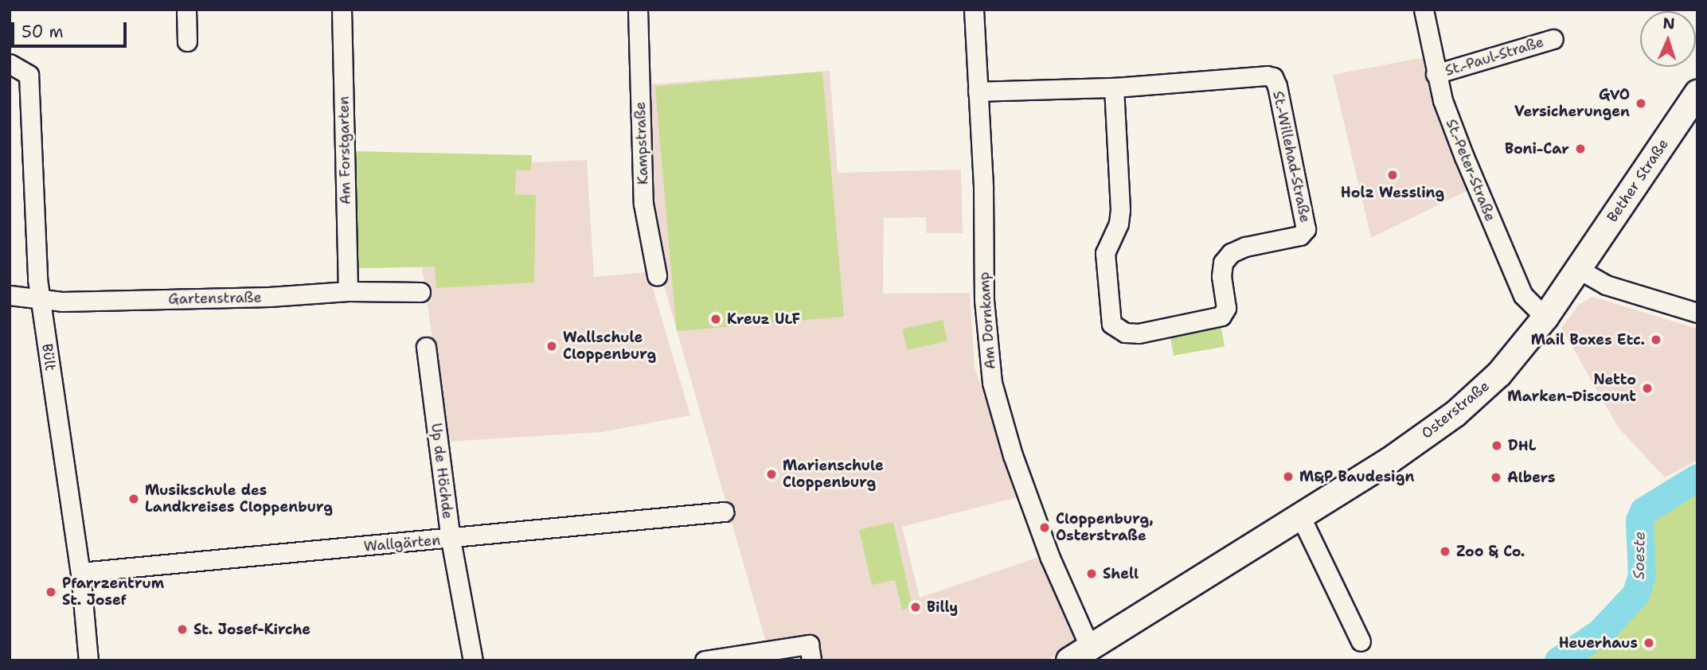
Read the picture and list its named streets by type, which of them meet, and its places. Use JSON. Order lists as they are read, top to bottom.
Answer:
{
  "streets": {
    "street": [
      "St.-Paul-Straße",
      "Kampstraße",
      "Am Forstgarten",
      "St.-Willehad-Straße",
      "St.-Peter-Straße",
      "Bether Straße",
      "Gartenstraße",
      "Am Dornkamp",
      "Bült",
      "Osterstraße",
      "Up de Höchde",
      "Wallgärten"
    ]
  },
  "crossings": [
    ["St.-Paul-Straße", "St.-Peter-Straße"],
    ["Am Forstgarten", "Gartenstraße"],
    ["St.-Willehad-Straße", "Am Dornkamp"],
    ["St.-Peter-Straße", "Osterstraße"],
    ["Bether Straße", "Osterstraße"],
    ["Gartenstraße", "Bült"],
    ["Am Dornkamp", "Osterstraße"],
    ["Bült", "Wallgärten"],
    ["Up de Höchde", "Wallgärten"]
  ],
  "water": ["Soeste"],
  "places": [
    "GVO Versicherungen",
    "Boni-Car",
    "Holz Wessling",
    "Kreuz ULF",
    "Mail Boxes Etc.",
    "Wallschule Cloppenburg",
    "Netto Marken-Discount",
    "DHL",
    "Marienschule Cloppenburg",
    "M&P Baudesign",
    "Albers",
    "Musikschule des Landkreises Cloppenburg",
    "Cloppenburg, Osterstraße",
    "Zoo & Co.",
    "Shell",
    "Pfarrzentrum St. Josef",
    "Billy",
    "St. Josef-Kirche",
    "Heuerhaus"
  ],
  "scale_bar": "50 m",
  "north": "top"
}
